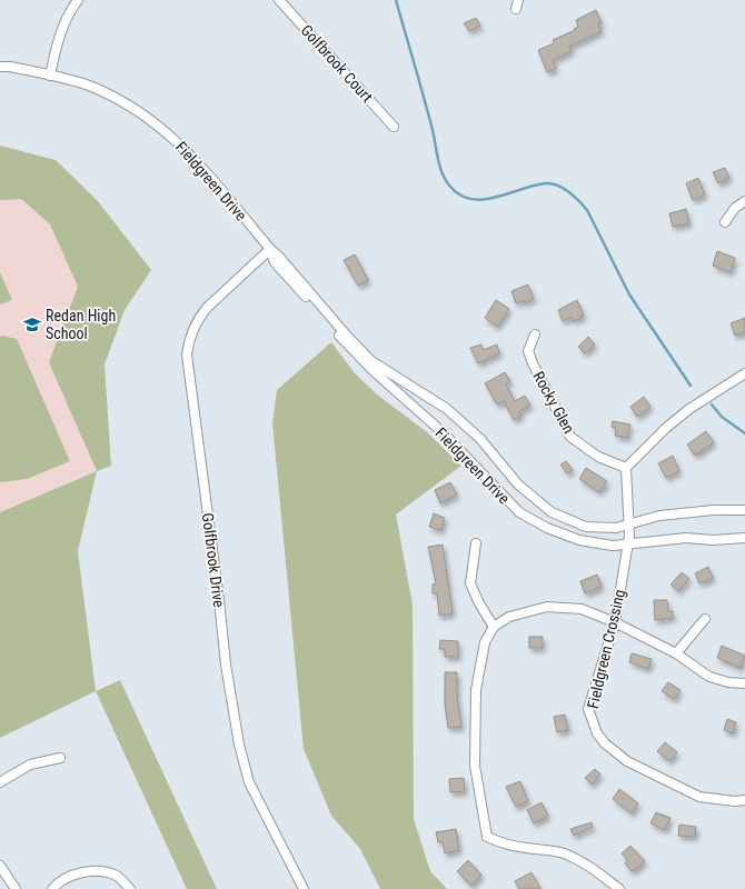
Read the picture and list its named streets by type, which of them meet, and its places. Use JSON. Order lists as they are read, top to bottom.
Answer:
{
  "streets": {
    "street": [
      "Golfbrook Court",
      "Fieldgreen Drive",
      "Rocky Glen",
      "Golfbrook Drive",
      "Fieldgreen Crossing"
    ]
  },
  "crossings": [
    ["Fieldgreen Drive", "Golfbrook Drive"],
    ["Fieldgreen Drive", "Fieldgreen Crossing"],
    ["Rocky Glen", "Fieldgreen Crossing"]
  ],
  "places": {
    "school or university": ["Redan High School"]
  }
}
